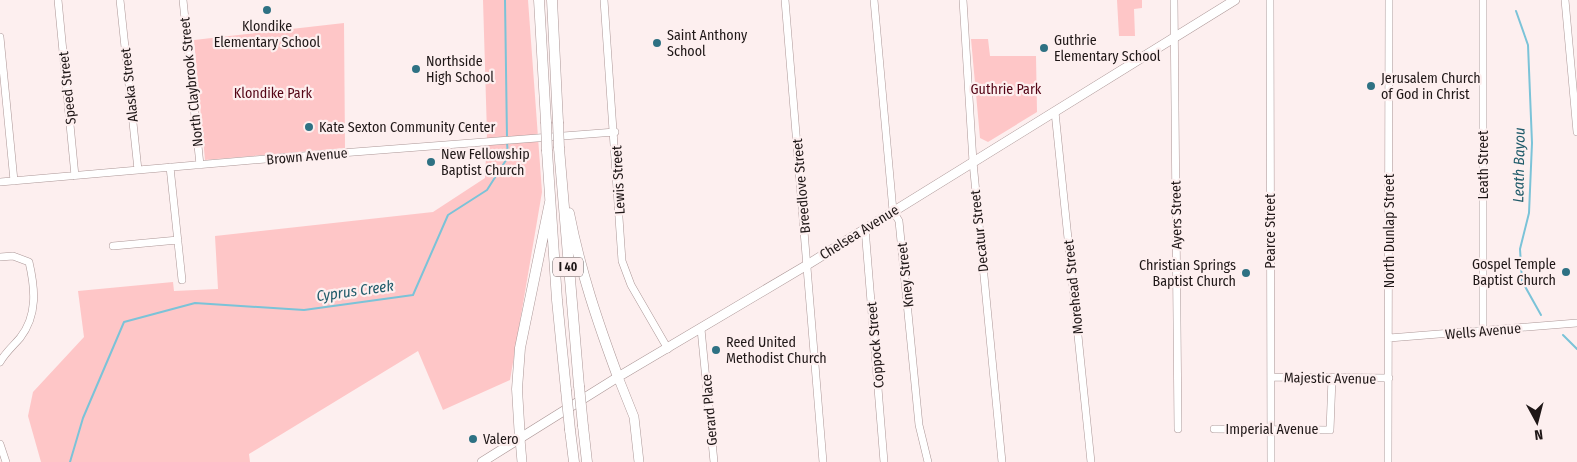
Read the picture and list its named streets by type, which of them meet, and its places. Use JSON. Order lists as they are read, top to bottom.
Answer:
{
  "streets": {
    "highway": ["I 40"],
    "main road": ["Chelsea Avenue"],
    "street": [
      "North Claybrook Street",
      "Alaska Street",
      "Speed Street",
      "Brown Avenue",
      "Leath Street",
      "Lewis Street",
      "Breedlove Street",
      "Ayers Street",
      "Decatur Street",
      "Pearce Street",
      "North Dunlap Street",
      "Kney Street",
      "Morehead Street",
      "Wells Avenue",
      "Coppock Street",
      "Majestic Avenue",
      "Gerard Place",
      "Imperial Avenue"
    ]
  },
  "crossings": [
    ["North Claybrook Street", "Brown Avenue"],
    ["Alaska Street", "Brown Avenue"],
    ["Speed Street", "Brown Avenue"],
    ["Brown Avenue", "Lewis Street"],
    ["Leath Street", "Wells Avenue"],
    ["Lewis Street", "Chelsea Avenue"],
    ["Breedlove Street", "Chelsea Avenue"],
    ["Ayers Street", "Chelsea Avenue"],
    ["Decatur Street", "Chelsea Avenue"],
    ["Pearce Street", "Majestic Avenue"],
    ["Pearce Street", "Imperial Avenue"],
    ["North Dunlap Street", "Wells Avenue"],
    ["North Dunlap Street", "Majestic Avenue"],
    ["Chelsea Avenue", "Kney Street"],
    ["Chelsea Avenue", "Morehead Street"],
    ["Chelsea Avenue", "Coppock Street"],
    ["Chelsea Avenue", "Gerard Place"],
    ["Majestic Avenue", "Imperial Avenue"]
  ],
  "water": ["Leath Bayou", "Cyprus Creek"],
  "parks": ["Guthrie Park", "Klondike Park"],
  "places": [
    "Klondike Elementary School",
    "Saint Anthony School",
    "Guthrie Elementary School",
    "Northside High School",
    "Jerusalem Church of God in Christ",
    "Kate Sexton Community Center",
    "New Fellowship Baptist Church",
    "Gospel Temple Baptist Church",
    "Christian Springs Baptist Church",
    "Reed United Methodist Church",
    "Valero"
  ],
  "north": "bottom"
}
